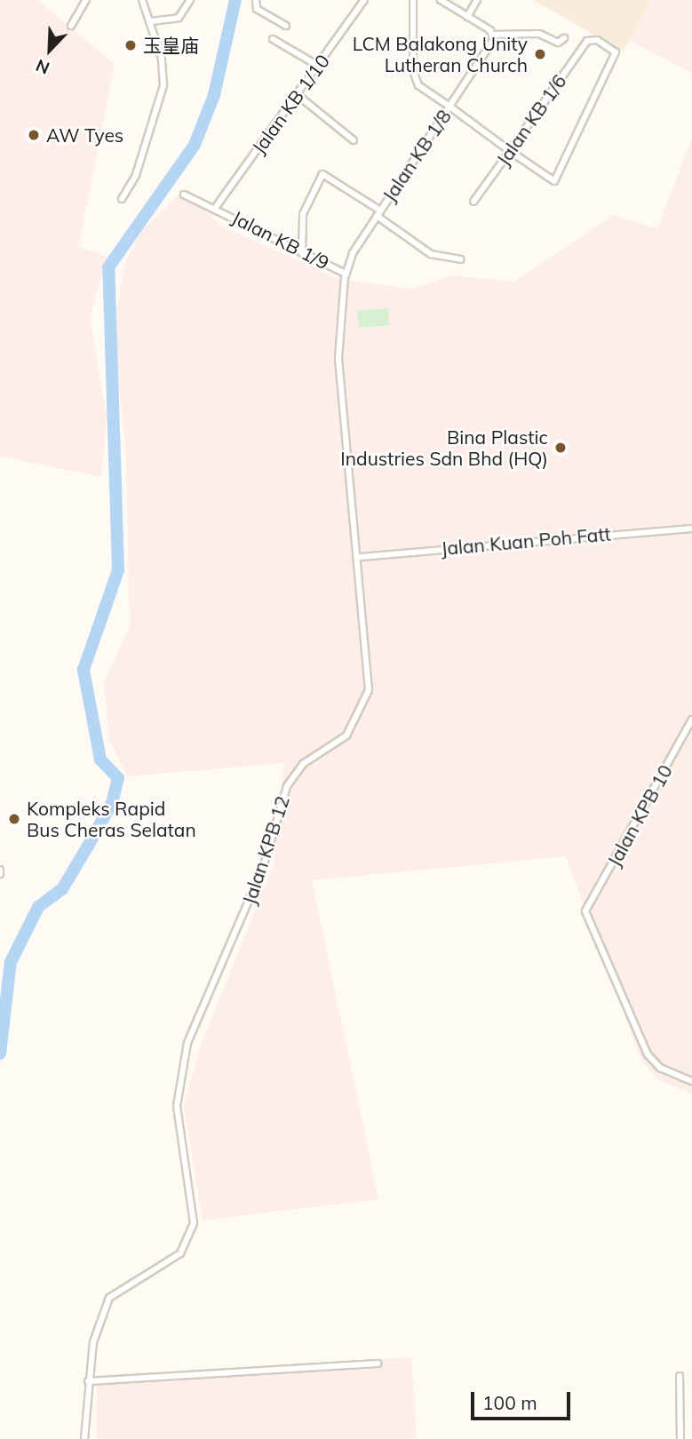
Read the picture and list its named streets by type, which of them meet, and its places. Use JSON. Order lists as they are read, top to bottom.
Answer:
{
  "streets": {
    "street": [
      "Jalan KB 1/10",
      "Jalan KB 1/6",
      "Jalan KB 1/8",
      "Jalan KB 1/9",
      "Jalan Kuan Poh Fatt",
      "Jalan KPB 10",
      "Jalan KPB 12"
    ]
  },
  "crossings": [
    ["Jalan KB 1/10", "Jalan KB 1/9"],
    ["Jalan KB 1/8", "Jalan KB 1/9"],
    ["Jalan KB 1/8", "Jalan KPB 12"],
    ["Jalan KB 1/9", "Jalan KPB 12"],
    ["Jalan Kuan Poh Fatt", "Jalan KPB 12"]
  ],
  "places": [
    "玉皇庙",
    "LCM Balakong Unity Lutheran Church",
    "AW Tyes",
    "Bina Plastic Industries Sdn Bhd (HQ)",
    "Kompleks Rapid Bus Cheras Selatan"
  ],
  "scale_bar": "100 m",
  "north": "bottom left"
}
